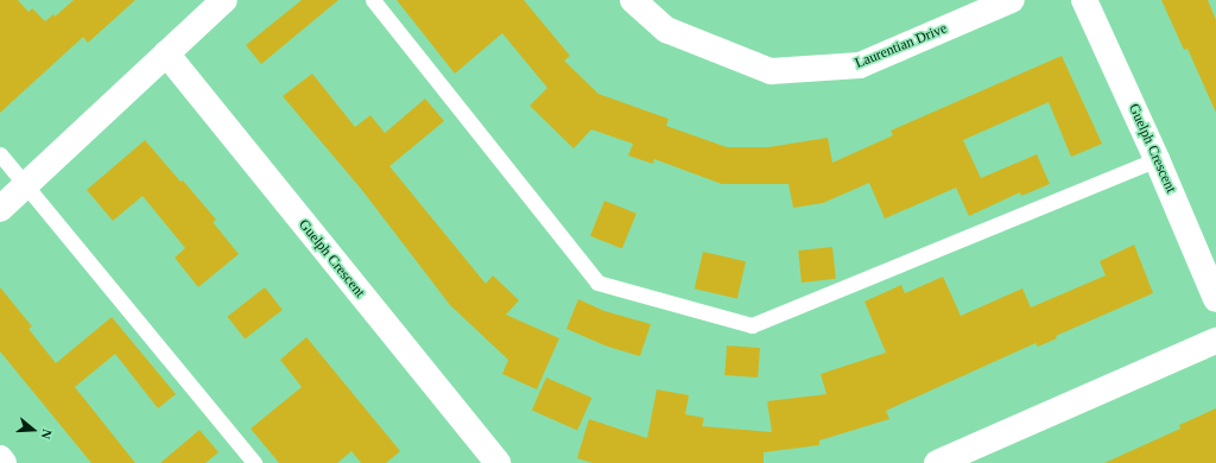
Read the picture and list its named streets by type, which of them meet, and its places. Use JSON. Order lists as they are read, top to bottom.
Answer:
{
  "streets": {
    "street": ["Laurentian Drive", "Guelph Crescent"]
  },
  "north": "right"
}
